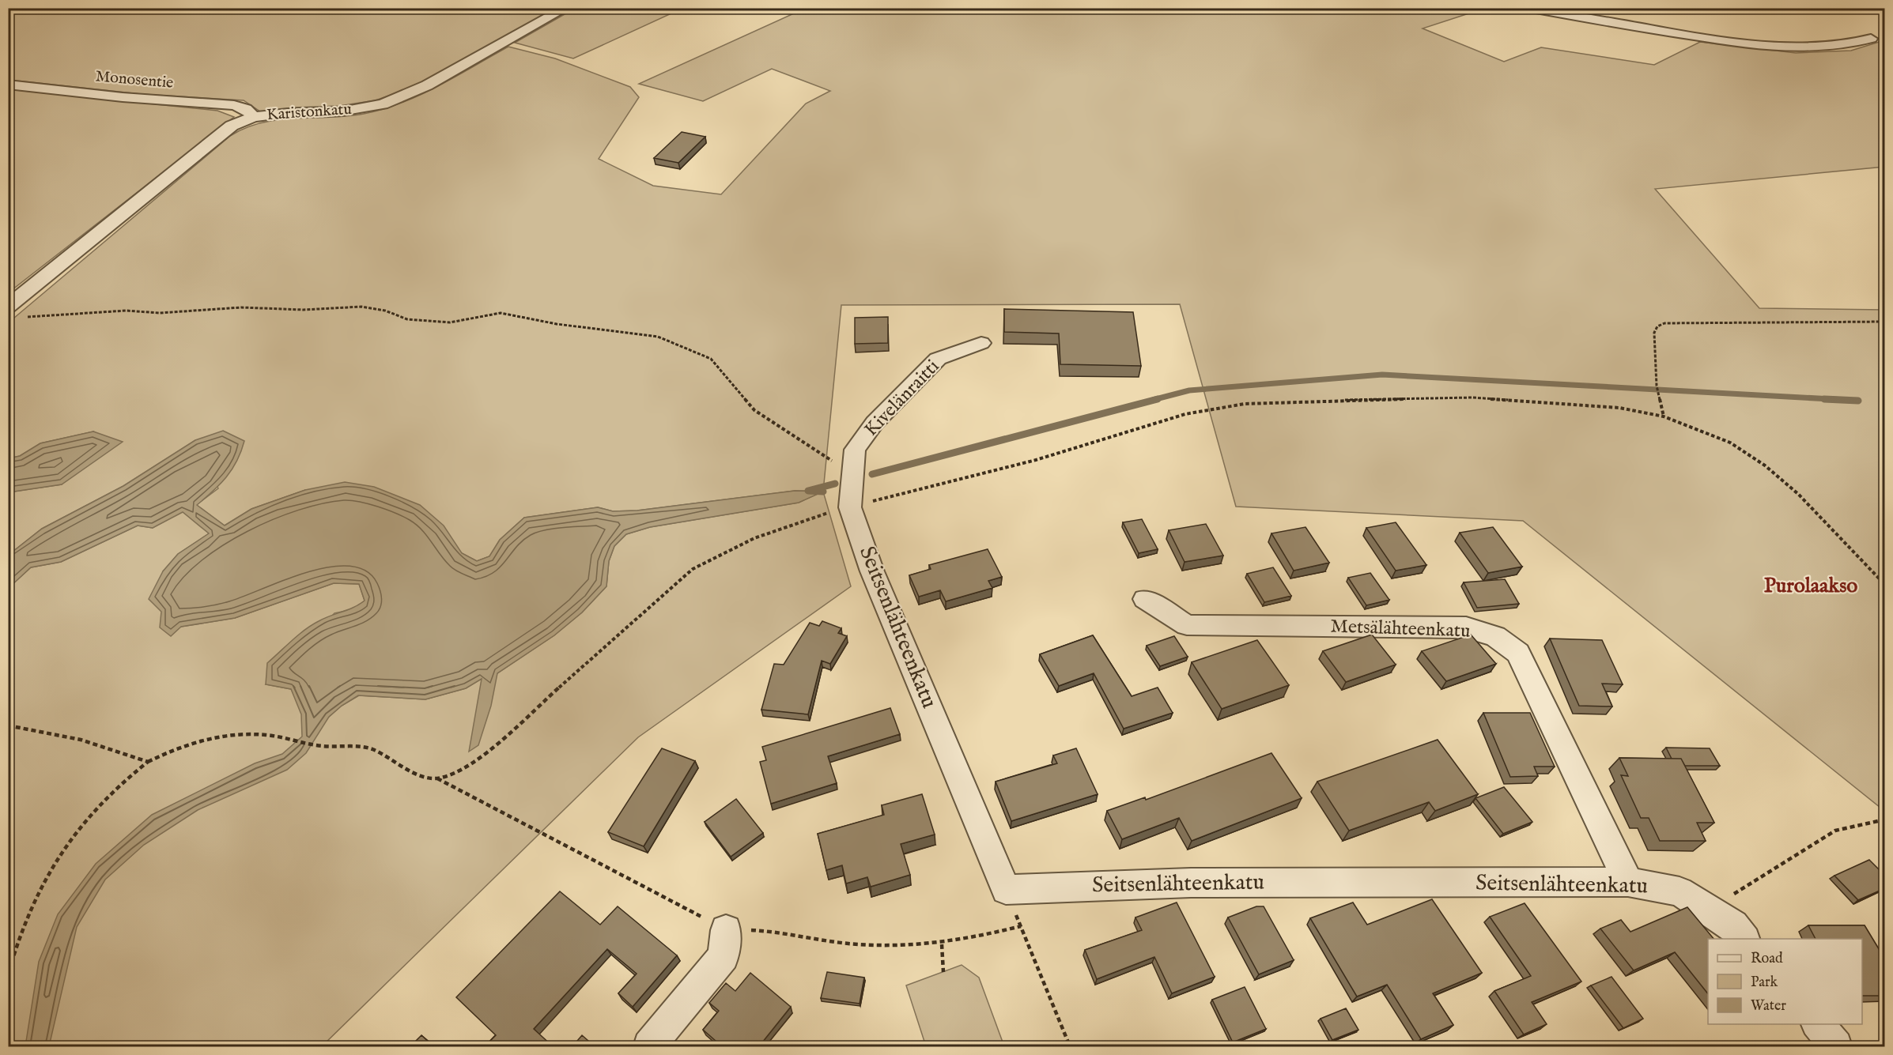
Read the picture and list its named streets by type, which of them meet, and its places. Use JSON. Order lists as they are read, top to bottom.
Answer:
{
  "streets": {
    "street": [
      "Monosentie",
      "Karistonkatu",
      "Kivelänraitti",
      "Seitsenlähteenkatu",
      "Metsälähteenkatu"
    ]
  },
  "crossings": [
    ["Monosentie", "Karistonkatu"],
    ["Kivelänraitti", "Seitsenlähteenkatu"],
    ["Seitsenlähteenkatu", "Metsälähteenkatu"]
  ],
  "districts": ["Purolaakso"],
  "legend": ["Road", "Park", "Water"]
}
